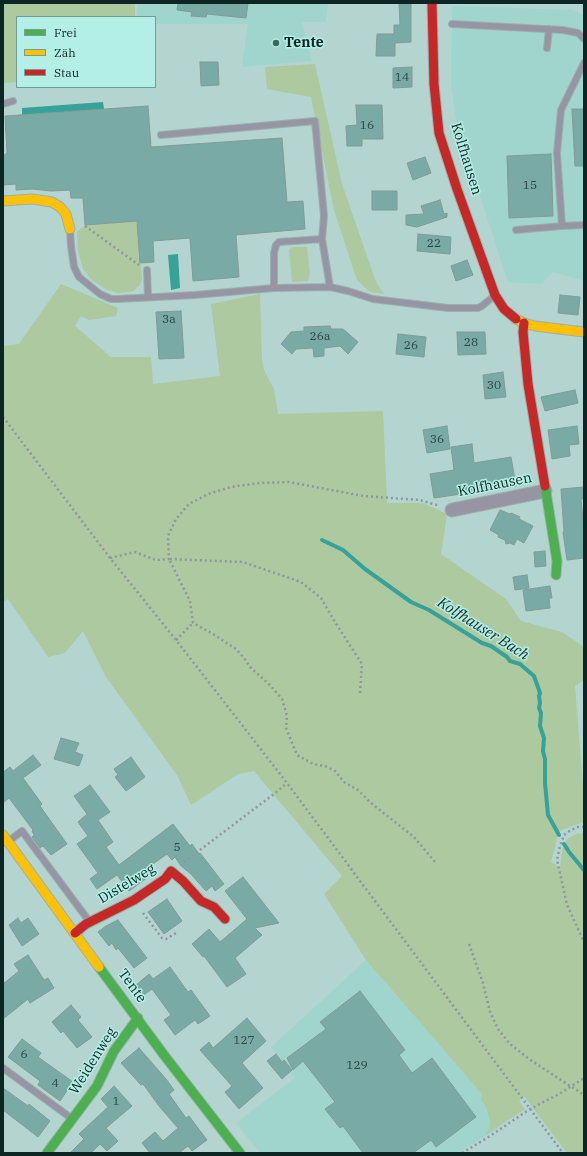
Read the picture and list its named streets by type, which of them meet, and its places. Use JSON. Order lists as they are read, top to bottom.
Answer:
{
  "streets": {
    "street": [
      "Kolfhausen",
      "Distelweg",
      "Tente",
      "Weidenweg"
    ]
  },
  "crossings": [
    ["Distelweg", "Tente"],
    ["Tente", "Weidenweg"]
  ],
  "water": ["Kolfhauser Bach"],
  "places": ["Tente"],
  "house_numbers": [
    "14",
    "16",
    "15",
    "22",
    "3a",
    "26a",
    "28",
    "26",
    "30",
    "36",
    "5",
    "127",
    "6",
    "129",
    "4",
    "1"
  ],
  "legend": ["Frei", "Zäh", "Stau"]
}
